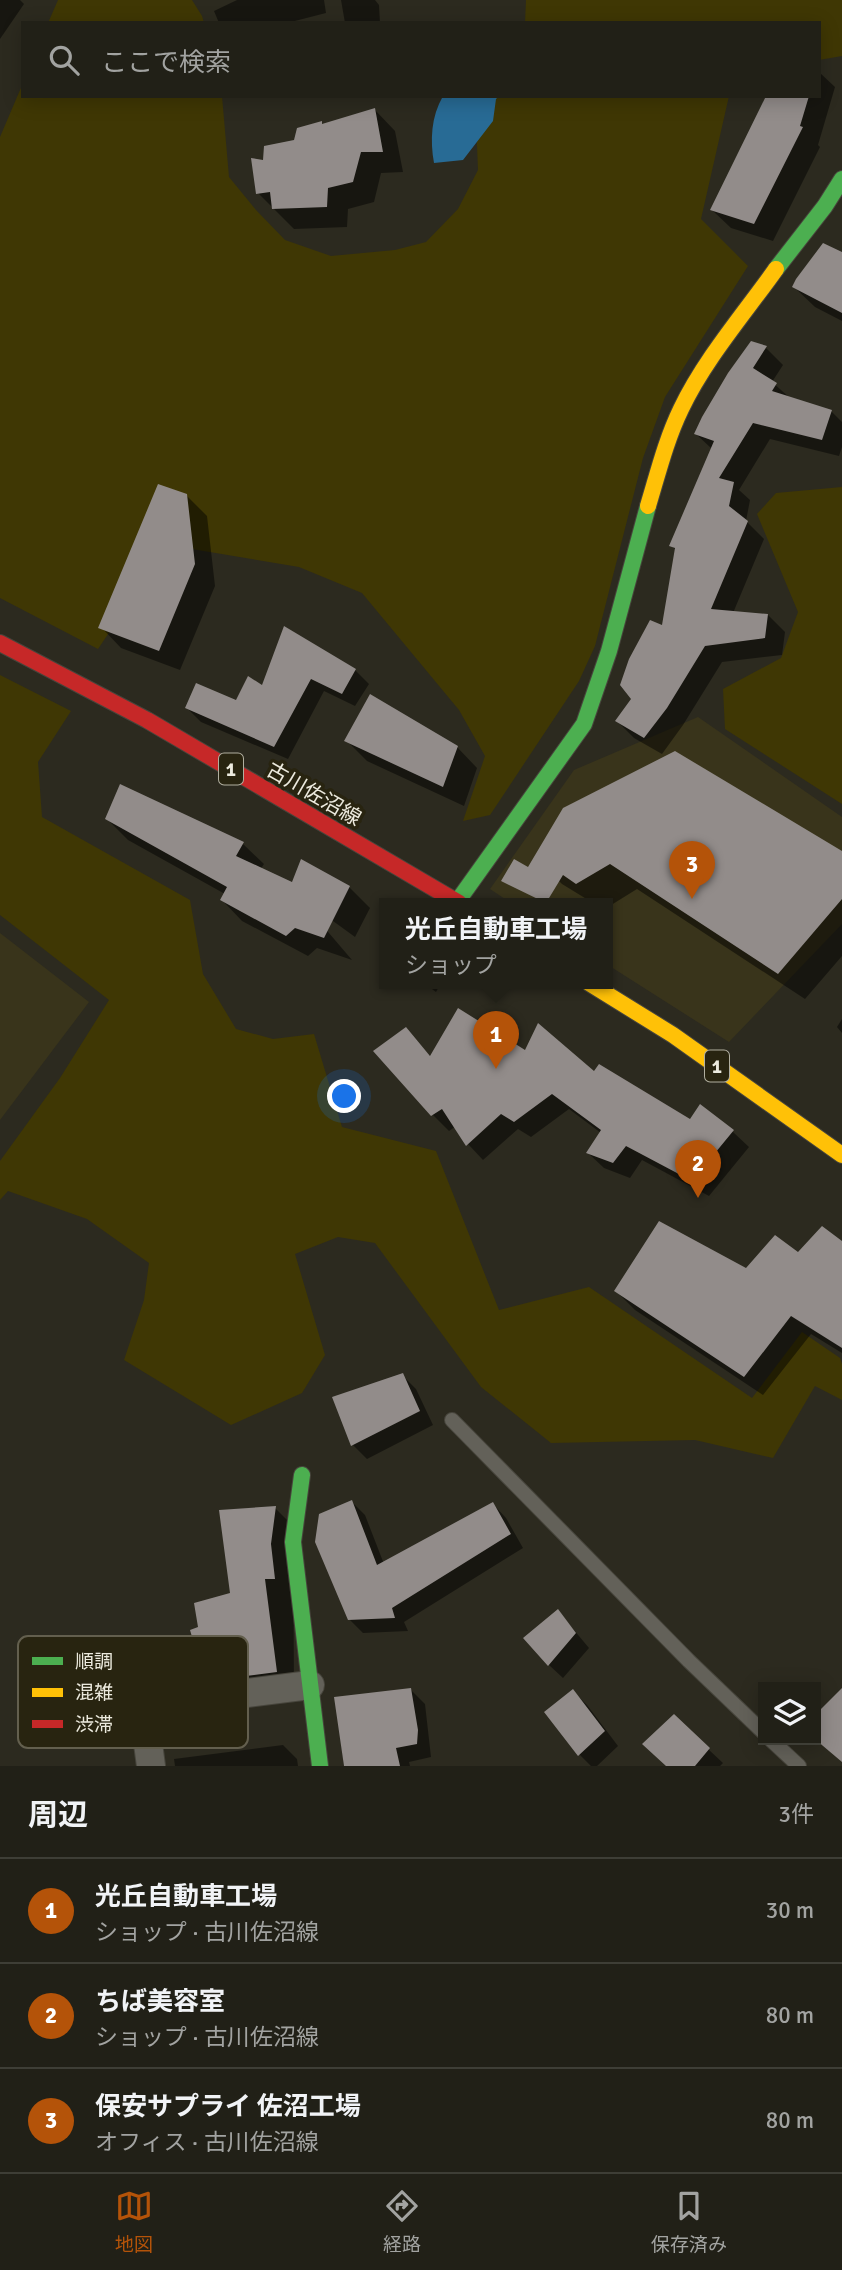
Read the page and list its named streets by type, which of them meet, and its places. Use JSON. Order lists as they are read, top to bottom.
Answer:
{
  "streets": {
    "street": ["1", "古川佐沼線"]
  },
  "legend": ["順調", "混雑", "渋滞"],
  "page": {
    "search": "ここで検索",
    "pins": ["3", "1", "2"],
    "popup": ["光丘自動車工場", "ショップ"],
    "heading": ["周辺", "3件"],
    "list": [
      {
        "mark": "1",
        "name": "光丘自動車工場",
        "note": "ショップ · 古川佐沼線",
        "value": "30 m"
      },
      {
        "mark": "2",
        "name": "ちば美容室",
        "note": "ショップ · 古川佐沼線",
        "value": "80 m"
      },
      {
        "mark": "3",
        "name": "保安サプライ 佐沼工場",
        "note": "オフィス · 古川佐沼線",
        "value": "80 m"
      }
    ],
    "nav": ["地図", "経路", "保存済み"]
  }
}
